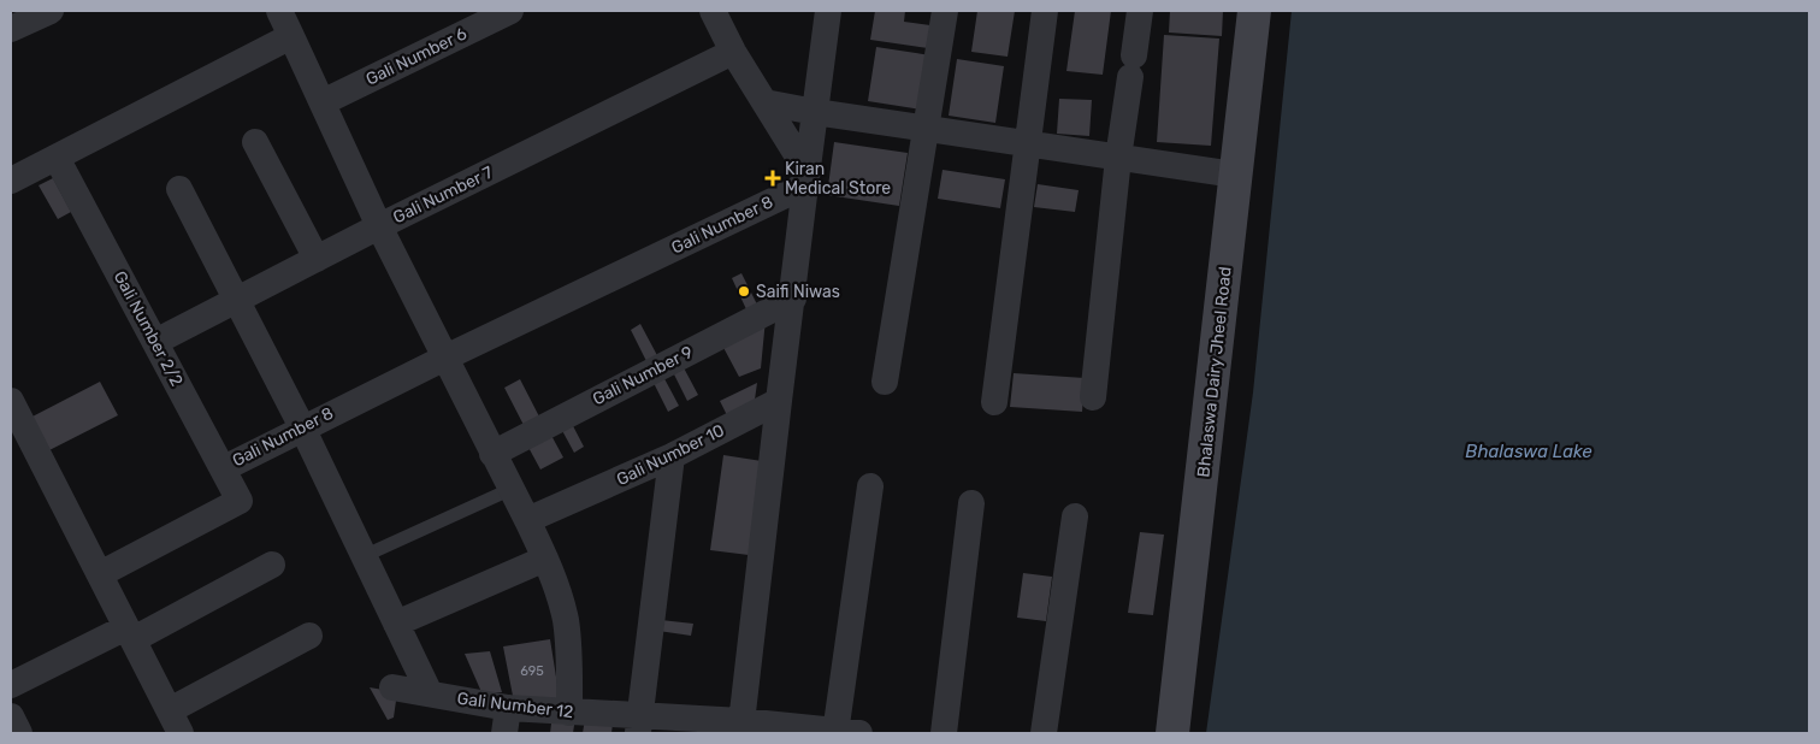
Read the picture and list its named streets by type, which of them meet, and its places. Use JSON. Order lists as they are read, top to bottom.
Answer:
{
  "streets": {
    "street": [
      "Gali Number 6",
      "Gali Number 7",
      "Gali Number 8",
      "Gali Number 2/2",
      "Bhalaswa Dairy Jheel Road",
      "Gali Number 9",
      "Gali Number 10",
      "Gali Number 12"
    ]
  },
  "crossings": [
    ["Gali Number 7", "Gali Number 2/2"],
    ["Gali Number 8", "Gali Number 2/2"]
  ],
  "water": ["Bhalaswa Lake"],
  "places": {
    "health": ["Kiran Medical Store"],
    "other": ["Saifi Niwas"]
  },
  "house_numbers": ["695"]
}
